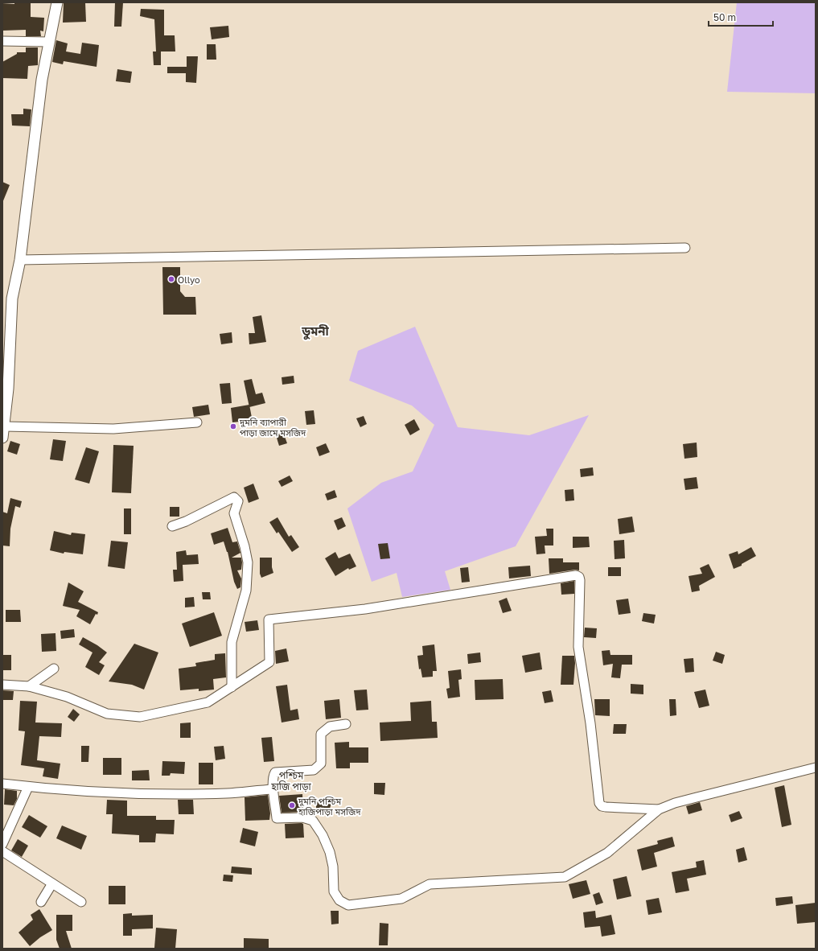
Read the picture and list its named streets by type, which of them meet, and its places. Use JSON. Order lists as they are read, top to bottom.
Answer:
{
  "districts": ["ডুমনী", "পশ্চিম হাজি পাড়া"],
  "places": ["Ollyo", "দুমনি ব্যাপারী পাড়া জামে মসজিদ", "দুমনি পশ্চিম হাজিপাড়া মসজিদ"],
  "scale_bar": "50 m"
}
